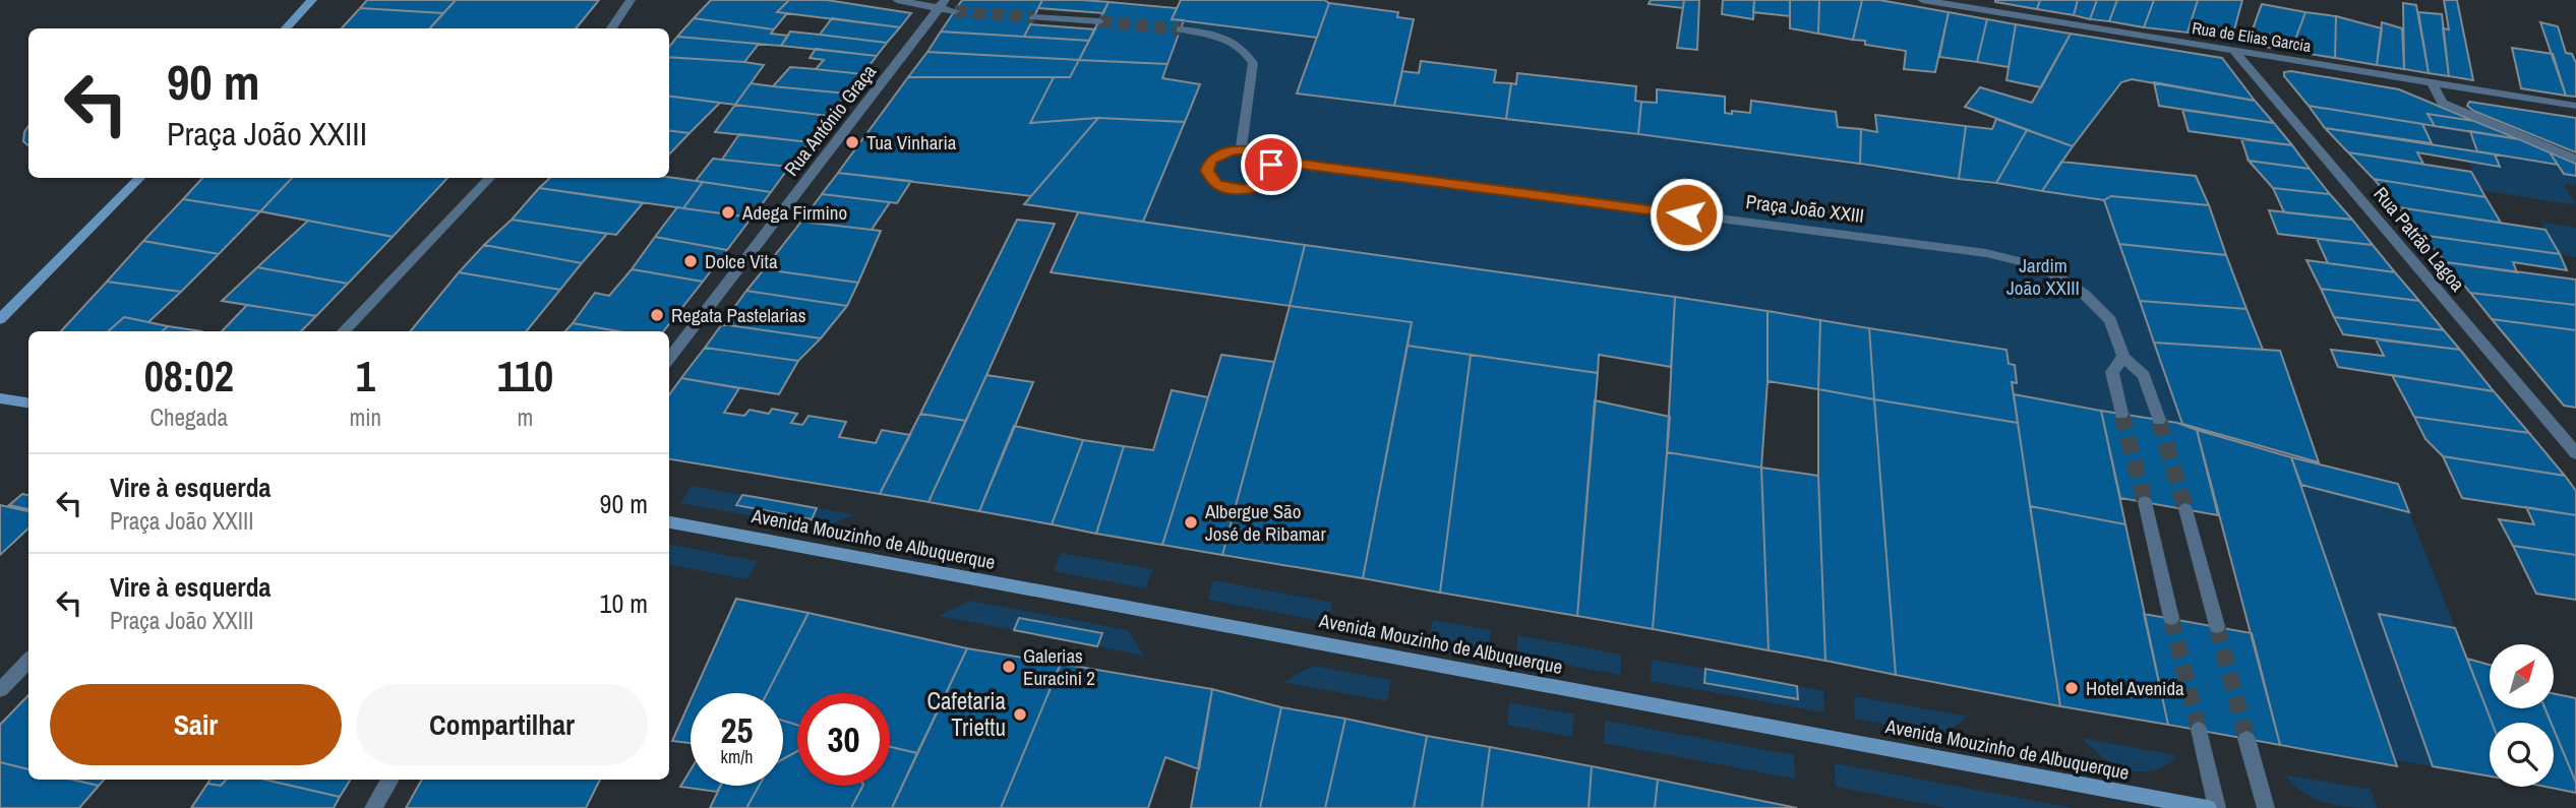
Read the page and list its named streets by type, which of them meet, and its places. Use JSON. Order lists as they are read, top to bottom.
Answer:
{
  "streets": {
    "main road": ["Avenida Mouzinho de Albuquerque"],
    "street": [
      "Rua de Elias Garcia",
      "Rua António Graça",
      "Praça João XXIII",
      "Rua Patrão Lagoa"
    ]
  },
  "crossings": [
    ["Rua de Elias Garcia", "Rua Patrão Lagoa"]
  ],
  "parks": ["Jardim João XXIII"],
  "places": [
    "Tua Vinharia",
    "Adega Firmino",
    "Dolce Vita",
    "Regata Pastelarias",
    "Albergue São José de Ribamar",
    "Galerias Euracini 2",
    "Hotel Avenida",
    "Cafetaria Triettu"
  ],
  "north": "top right",
  "page": {
    "turn": ["90 m", "Praça João XXIII"],
    "eta": [
      "08:02",
      "Chegada",
      "1",
      "min",
      "110",
      "m"
    ],
    "list": [
      {
        "name": "Vire à esquerda",
        "note": "Praça João XXIII",
        "value": "90 m"
      },
      {
        "name": "Vire à esquerda",
        "note": "Praça João XXIII",
        "value": "10 m"
      }
    ],
    "buttons": ["Sair", "Compartilhar"],
    "speed": "25 km/h",
    "limit": "30"
  }
}
